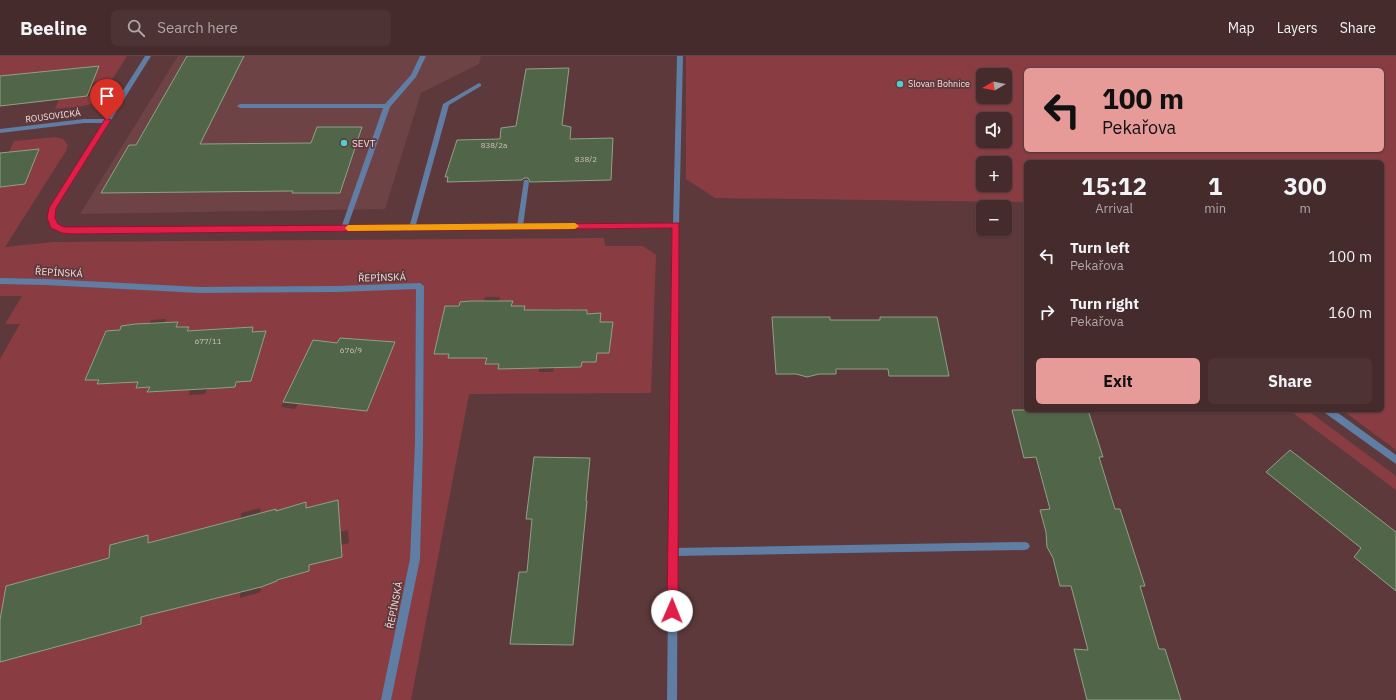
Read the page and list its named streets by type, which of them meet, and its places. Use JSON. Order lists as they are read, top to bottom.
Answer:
{
  "streets": {
    "street": ["ROUSOVICKÁ", "ŘEPÍNSKÁ"]
  },
  "places": ["Slovan Bohnice", "SEVT"],
  "house_numbers": [
    "838/2a",
    "838/2",
    "677/11",
    "676/9"
  ],
  "north": "left",
  "page": {
    "header": "Beeline",
    "search": "Search here",
    "nav": ["Map", "Layers", "Share"],
    "map_buttons": ["+", "−"],
    "turn": ["100 m", "Pekařova"],
    "eta": [
      "15:12",
      "Arrival",
      "1",
      "min",
      "300",
      "m"
    ],
    "list": [
      {
        "name": "Turn left",
        "note": "Pekařova",
        "value": "100 m"
      },
      {
        "name": "Turn right",
        "note": "Pekařova",
        "value": "160 m"
      }
    ],
    "buttons": ["Exit", "Share"]
  }
}
